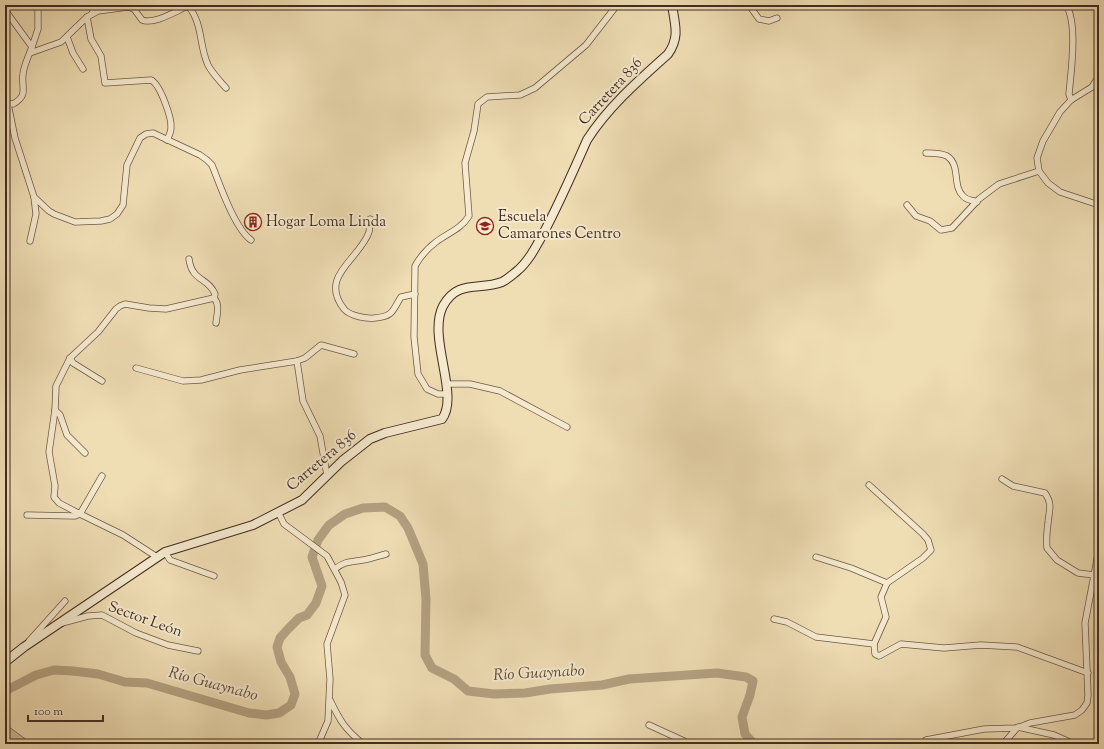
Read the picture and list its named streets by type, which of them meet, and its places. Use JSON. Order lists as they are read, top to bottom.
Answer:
{
  "streets": {
    "street": ["Carretera 836", "Sector León"]
  },
  "crossings": [
    ["Carretera 836", "Sector León"]
  ],
  "water": ["Río Guaynabo"],
  "places": {
    "building": ["Hogar Loma Linda"],
    "school or university": ["Escuela Camarones Centro"]
  },
  "scale_bar": "100 m"
}
